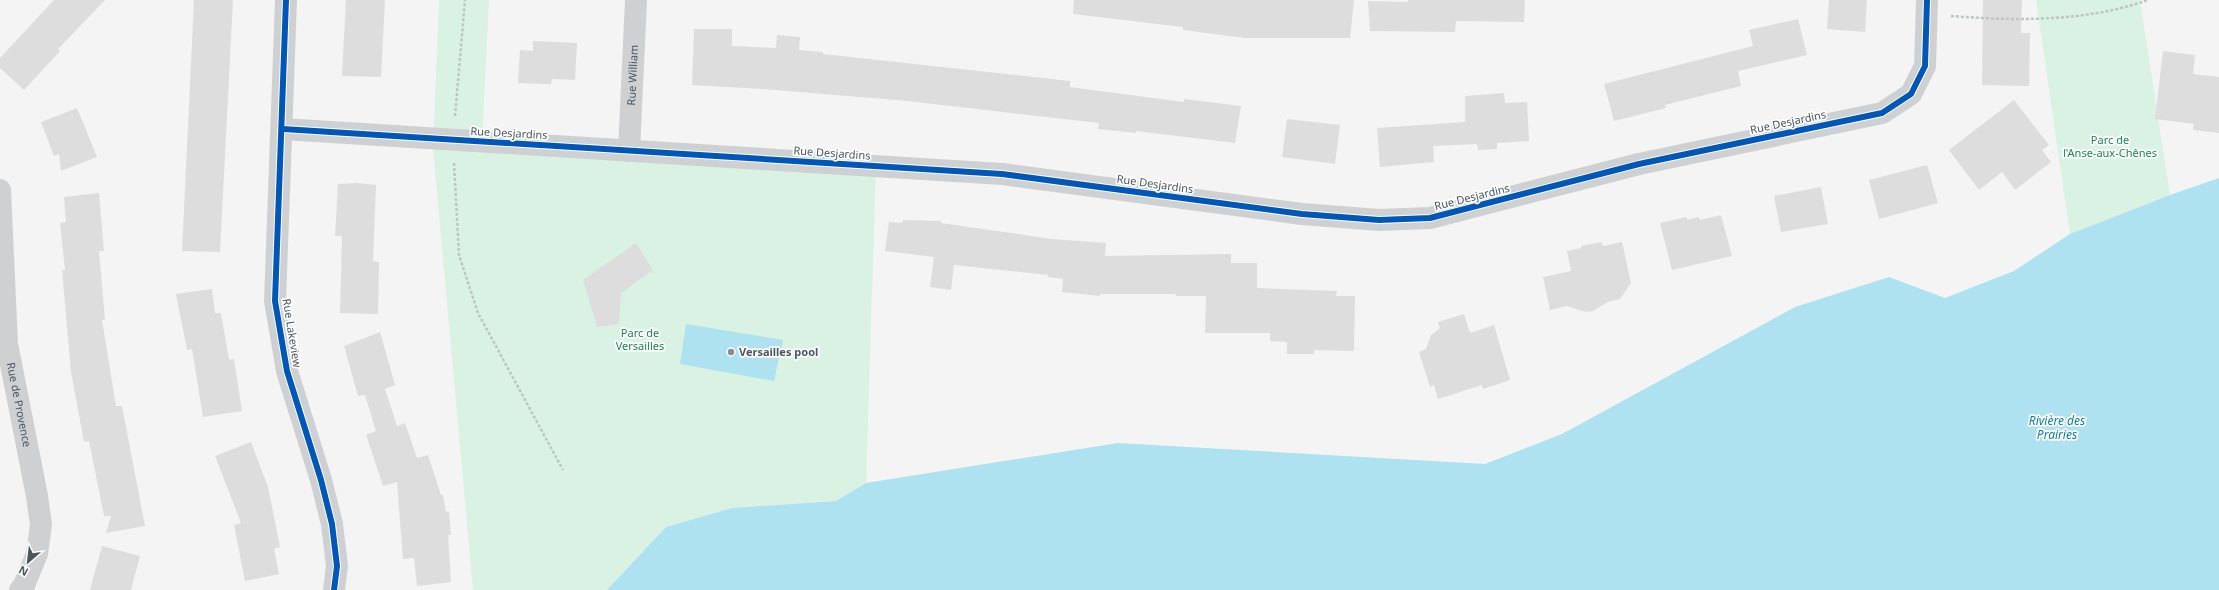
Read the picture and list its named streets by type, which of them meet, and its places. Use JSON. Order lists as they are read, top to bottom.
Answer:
{
  "streets": {
    "street": [
      "Rue William",
      "Rue Desjardins",
      "Rue Lakeview",
      "Rue de Provence"
    ]
  },
  "crossings": [
    ["Rue William", "Rue Desjardins"],
    ["Rue Desjardins", "Rue Lakeview"]
  ],
  "water": ["Rivière des Prairies"],
  "parks": ["Parc de l'Anse-aux-Chênes", "Parc de Versailles"],
  "places": ["Versailles pool"],
  "north": "bottom left"
}
